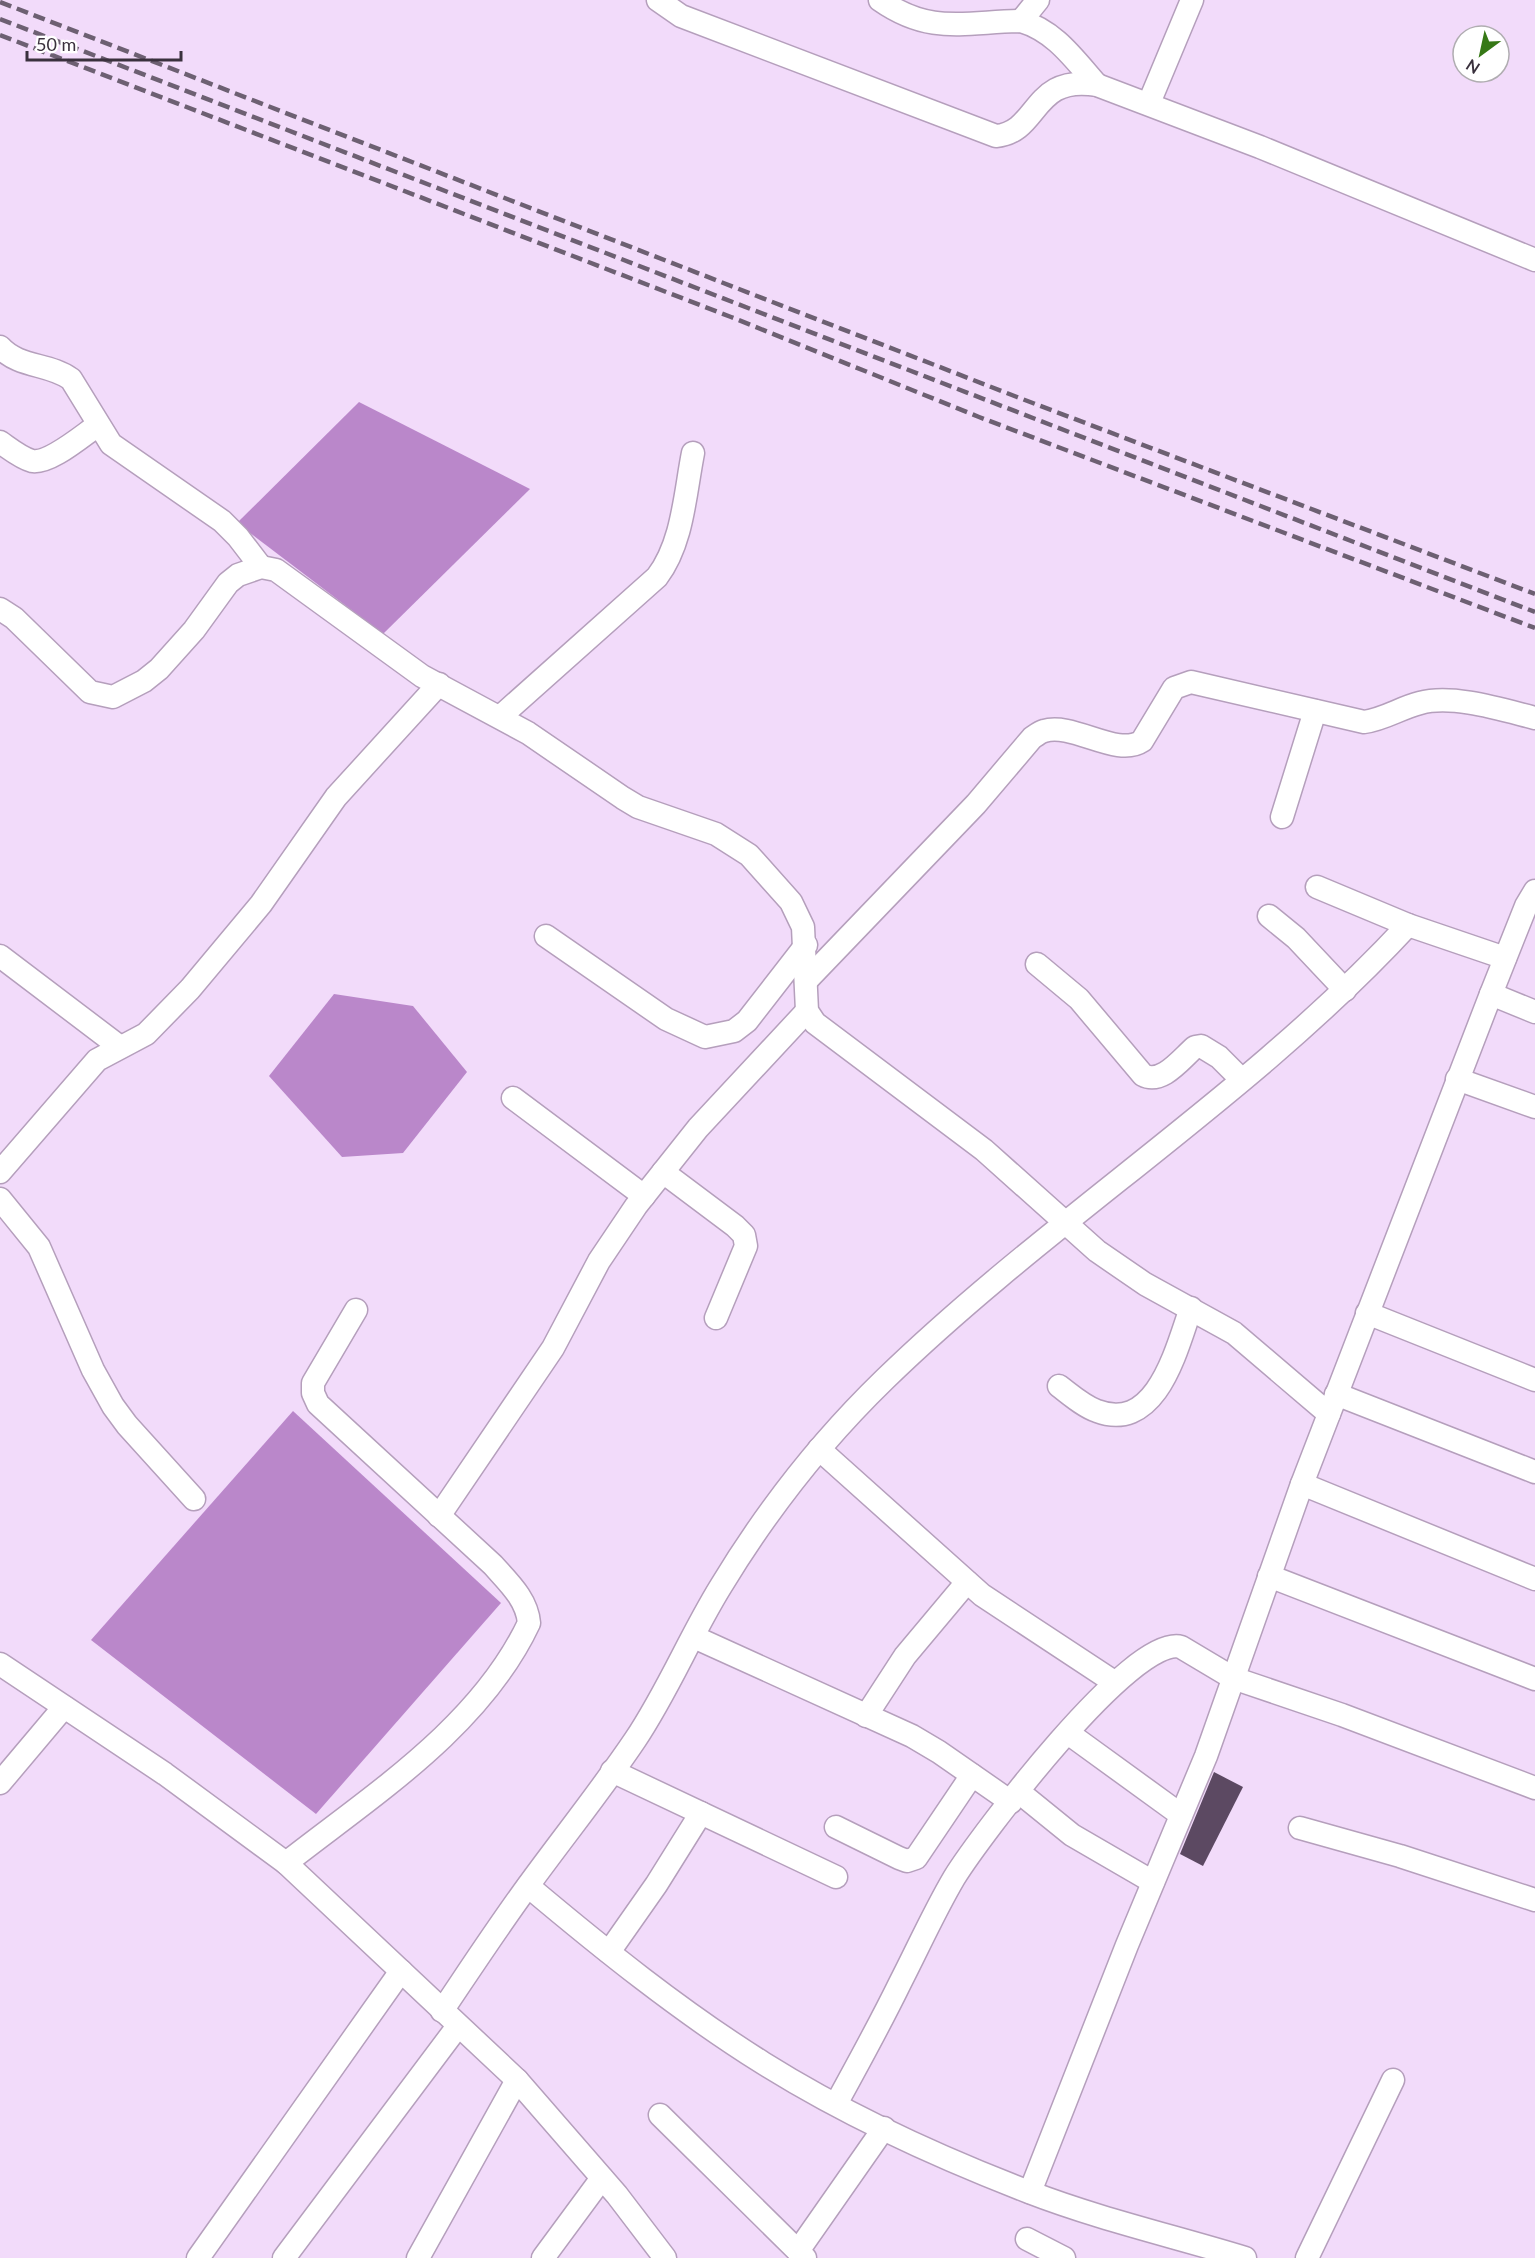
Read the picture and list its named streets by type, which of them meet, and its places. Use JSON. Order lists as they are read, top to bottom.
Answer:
{
  "scale_bar": "50 m",
  "north": "bottom left"
}
